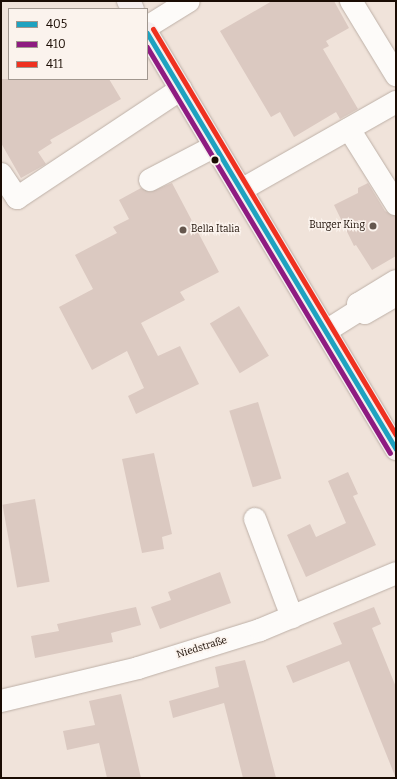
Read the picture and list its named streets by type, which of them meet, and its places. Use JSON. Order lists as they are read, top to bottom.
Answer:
{
  "streets": {
    "street": ["Niedstraße"]
  },
  "places": ["Burger King", "Bella Italia"],
  "lines": ["transit line 411", "transit line 405", "transit line 410"],
  "legend": ["405", "410", "411"]
}
